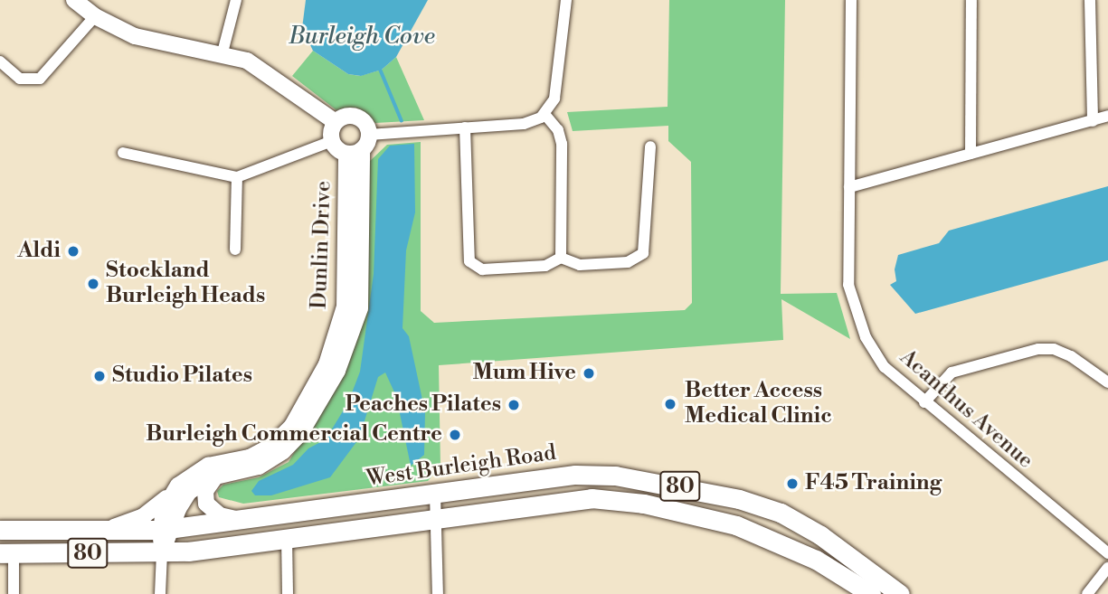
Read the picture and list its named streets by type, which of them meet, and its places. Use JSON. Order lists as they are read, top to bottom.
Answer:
{
  "streets": {
    "main road": ["West Burleigh Road", "80"],
    "street": ["Dunlin Drive", "Acanthus Avenue"]
  },
  "crossings": [
    ["Dunlin Drive", "West Burleigh Road"]
  ],
  "water": ["Burleigh Cove"],
  "places": [
    "Aldi",
    "Stockland Burleigh Heads",
    "Mum Hive",
    "Studio Pilates",
    "Better Access Medical Clinic",
    "Peaches Pilates",
    "Burleigh Commercial Centre",
    "F45 Training"
  ]
}
